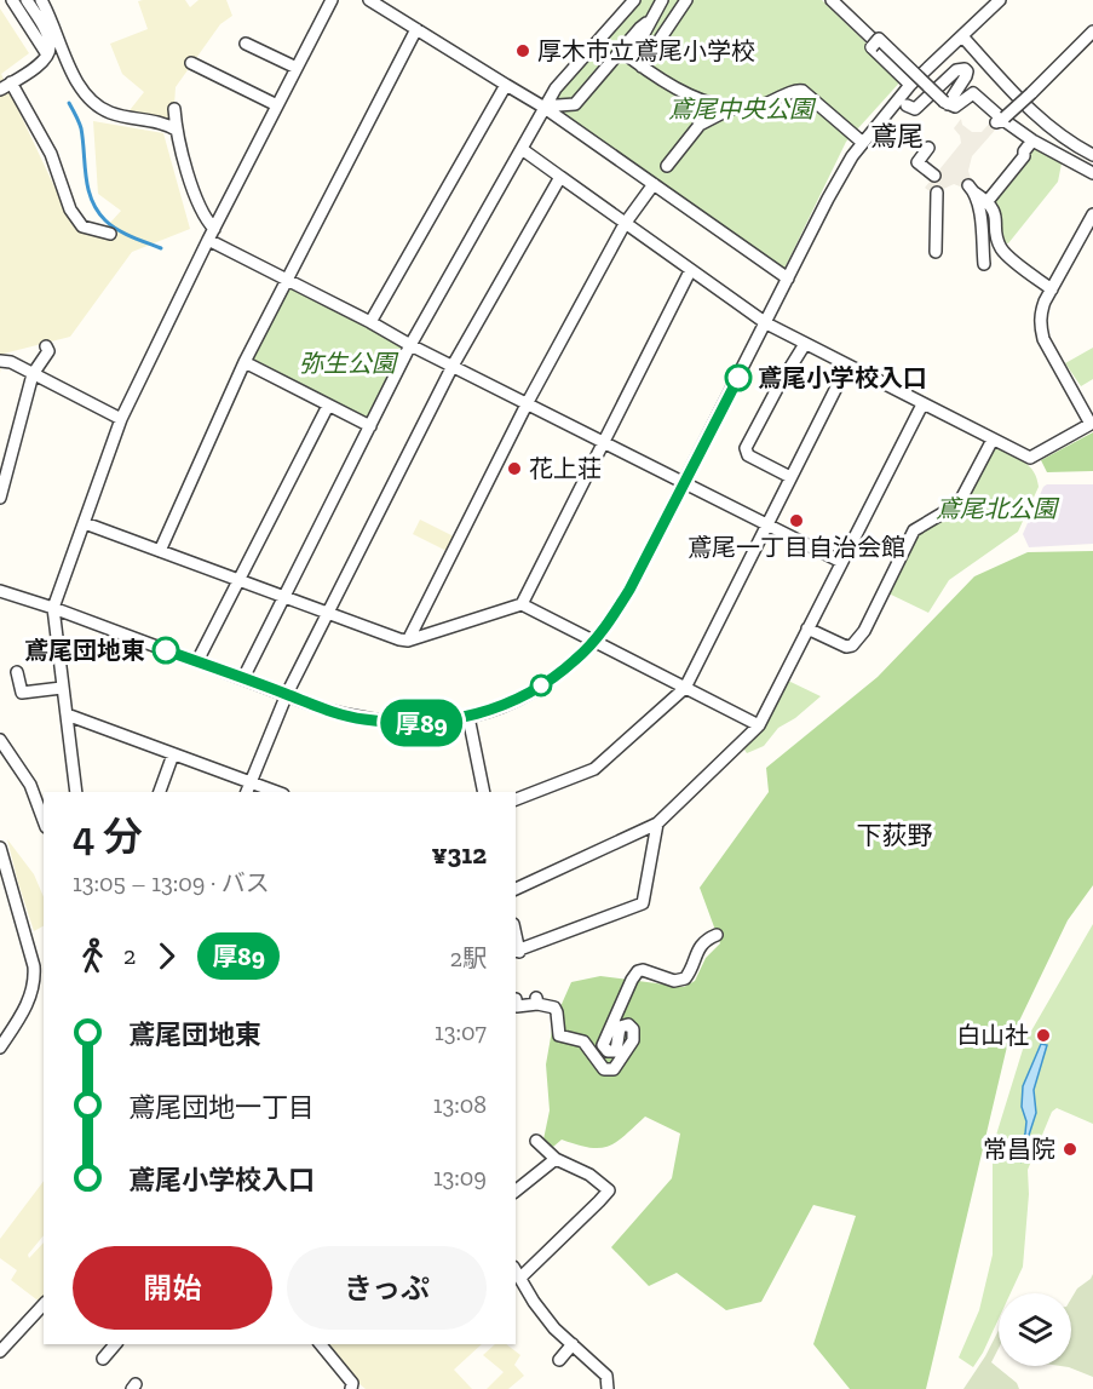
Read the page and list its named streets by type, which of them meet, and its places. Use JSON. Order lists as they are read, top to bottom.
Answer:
{
  "districts": ["鳶尾", "下荻野"],
  "parks": ["鳶尾中央公園", "弥生公園", "鳶尾北公園"],
  "places": [
    "厚木市立鳶尾小学校",
    "鳶尾小学校入口",
    "花上荘",
    "鳶尾一丁目自治会館",
    "鳶尾団地東",
    "白山社",
    "常昌院"
  ],
  "lines": ["bus line 厚89"],
  "page": {
    "on_map": "厚89",
    "heading": ["4 分", "13:05 – 13:09 · バス", "¥312"],
    "legs": ["2", "厚89", "2駅"],
    "list": [
      {
        "name": "鳶尾団地東",
        "value": "13:07"
      },
      {
        "name": "鳶尾団地一丁目",
        "value": "13:08"
      },
      {
        "name": "鳶尾小学校入口",
        "value": "13:09"
      }
    ],
    "buttons": ["開始", "きっぷ"]
  }
}
